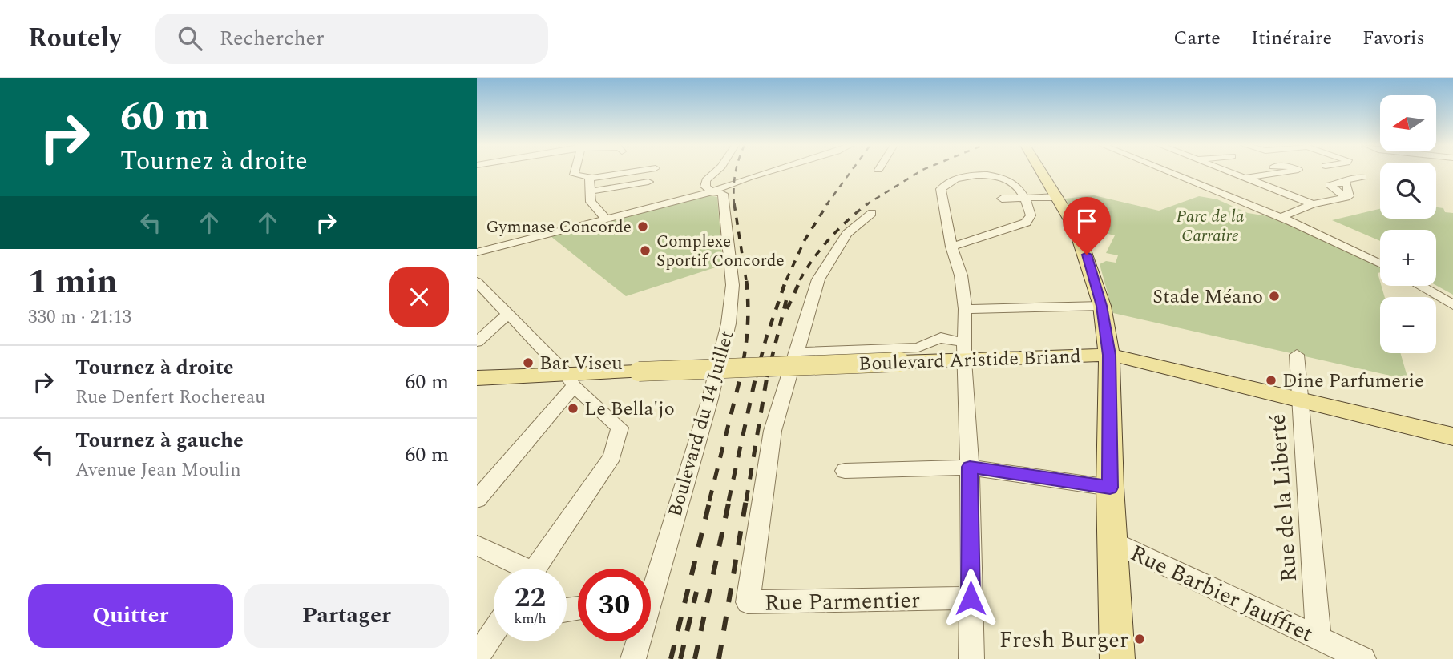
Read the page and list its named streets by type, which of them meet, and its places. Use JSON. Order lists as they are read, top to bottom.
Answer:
{
  "streets": {
    "main road": ["Boulevard Aristide Briand"],
    "street": [
      "Boulevard du 14 Juillet",
      "Rue de la Liberté",
      "Rue Barbier Jauffret",
      "Rue Parmentier"
    ]
  },
  "crossings": [
    ["Boulevard Aristide Briand", "Rue de la Liberté"],
    ["Rue de la Liberté", "Rue Barbier Jauffret"]
  ],
  "parks": ["Parc de la Carraire"],
  "places": [
    "Gymnase Concorde",
    "Complexe Sportif Concorde",
    "Stade Méano",
    "Bar Viseu",
    "Dine Parfumerie",
    "Le Bella'jo",
    "Fresh Burger"
  ],
  "north": "left",
  "page": {
    "header": "Routely",
    "search": "Rechercher",
    "nav": ["Carte", "Itinéraire", "Favoris"],
    "turn": ["60 m", "Tournez à droite"],
    "map_buttons": ["+", "−"],
    "heading": ["1 min", "330 m · 21:13"],
    "list": [
      {
        "name": "Tournez à droite",
        "note": "Rue Denfert Rochereau",
        "value": "60 m"
      },
      {
        "name": "Tournez à gauche",
        "note": "Avenue Jean Moulin",
        "value": "60 m"
      }
    ],
    "speed": "22 km/h",
    "limit": "30",
    "buttons": ["Quitter", "Partager"]
  }
}
